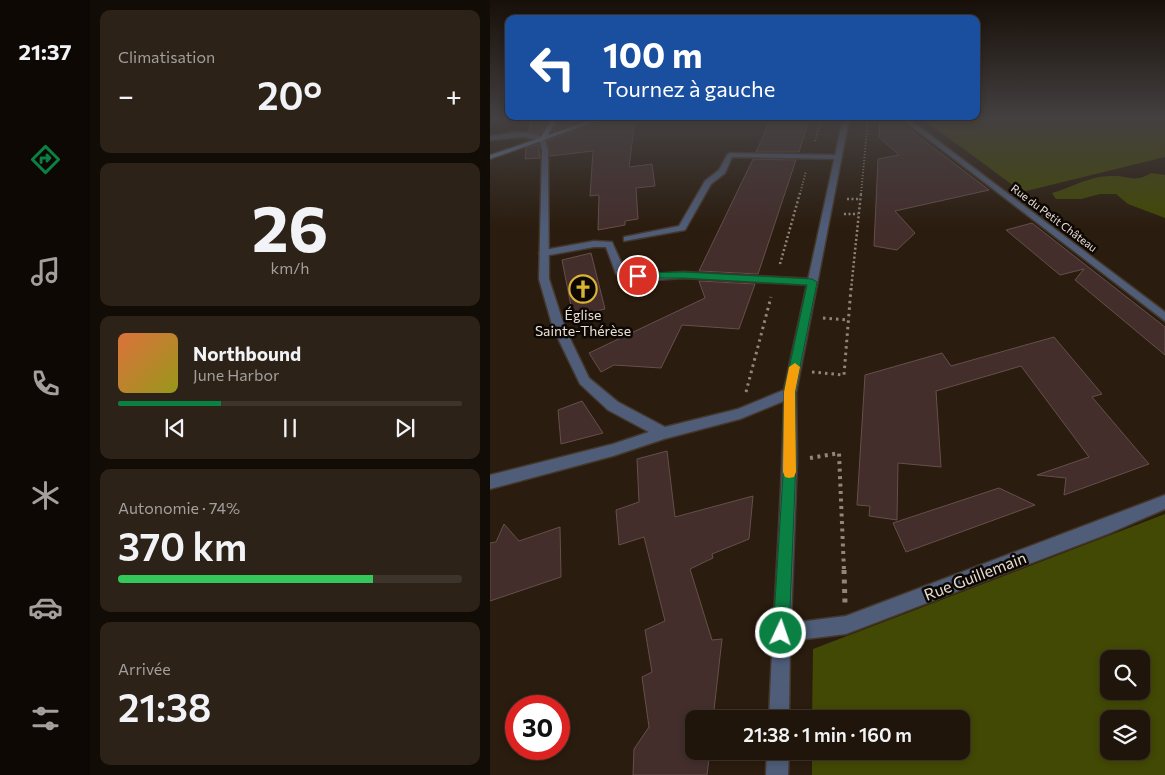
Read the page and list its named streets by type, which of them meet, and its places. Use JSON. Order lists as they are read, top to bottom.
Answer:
{
  "streets": {
    "street": ["Rue du Petit Château", "Rue Guillemain"]
  },
  "places": {
    "church": ["Église Sainte-Thérèse"]
  },
  "page": {
    "tabs": "21:37",
    "tile": [
      "Climatisation",
      ["26", "km/h"],
      ["Autonomie · 74%", "370 km"],
      ["Arrivée", "21:38"]
    ],
    "turn": ["100 m", "Tournez à gauche"],
    "heat": ["−", "20°", "+"],
    "song": ["Northbound", "June Harbor"],
    "limit": "30",
    "trip": "21:38 · 1 min · 160 m"
  }
}
